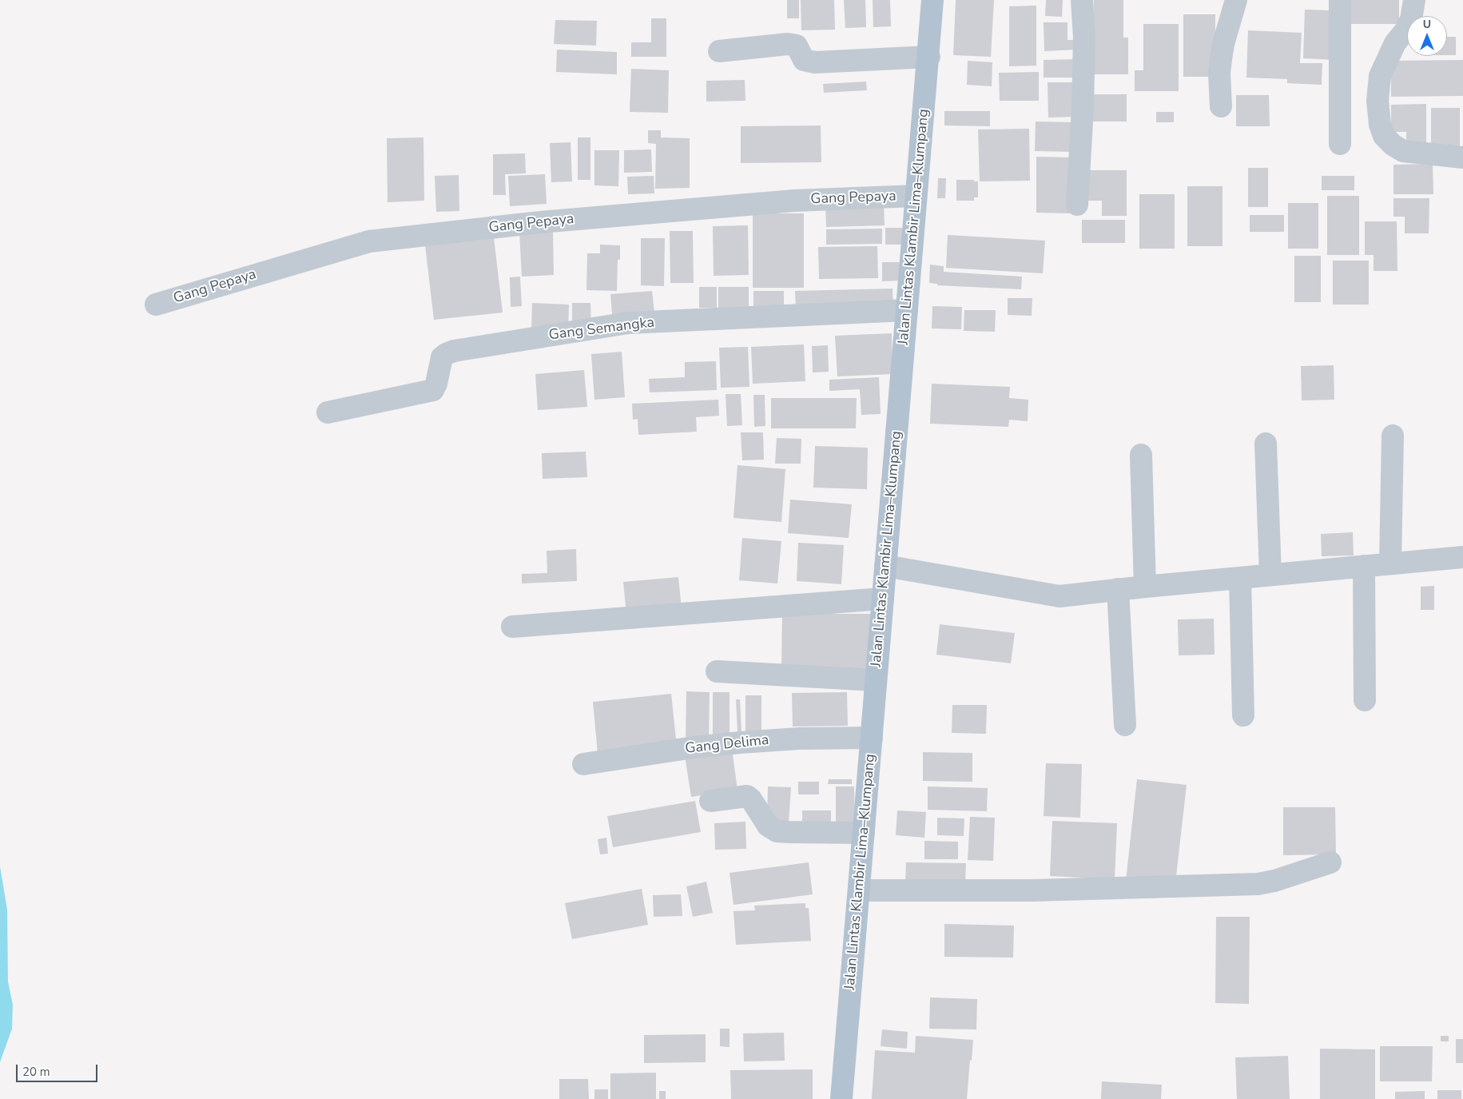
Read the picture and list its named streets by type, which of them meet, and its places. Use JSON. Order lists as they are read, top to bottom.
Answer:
{
  "streets": {
    "main road": ["Jalan Lintas Klambir Lima–Klumpang"],
    "street": ["Gang Pepaya", "Gang Semangka", "Gang Delima"]
  },
  "crossings": [
    ["Gang Pepaya", "Jalan Lintas Klambir Lima–Klumpang"],
    ["Jalan Lintas Klambir Lima–Klumpang", "Gang Semangka"],
    ["Jalan Lintas Klambir Lima–Klumpang", "Gang Delima"]
  ],
  "scale_bar": "20 m",
  "north": "top"
}
